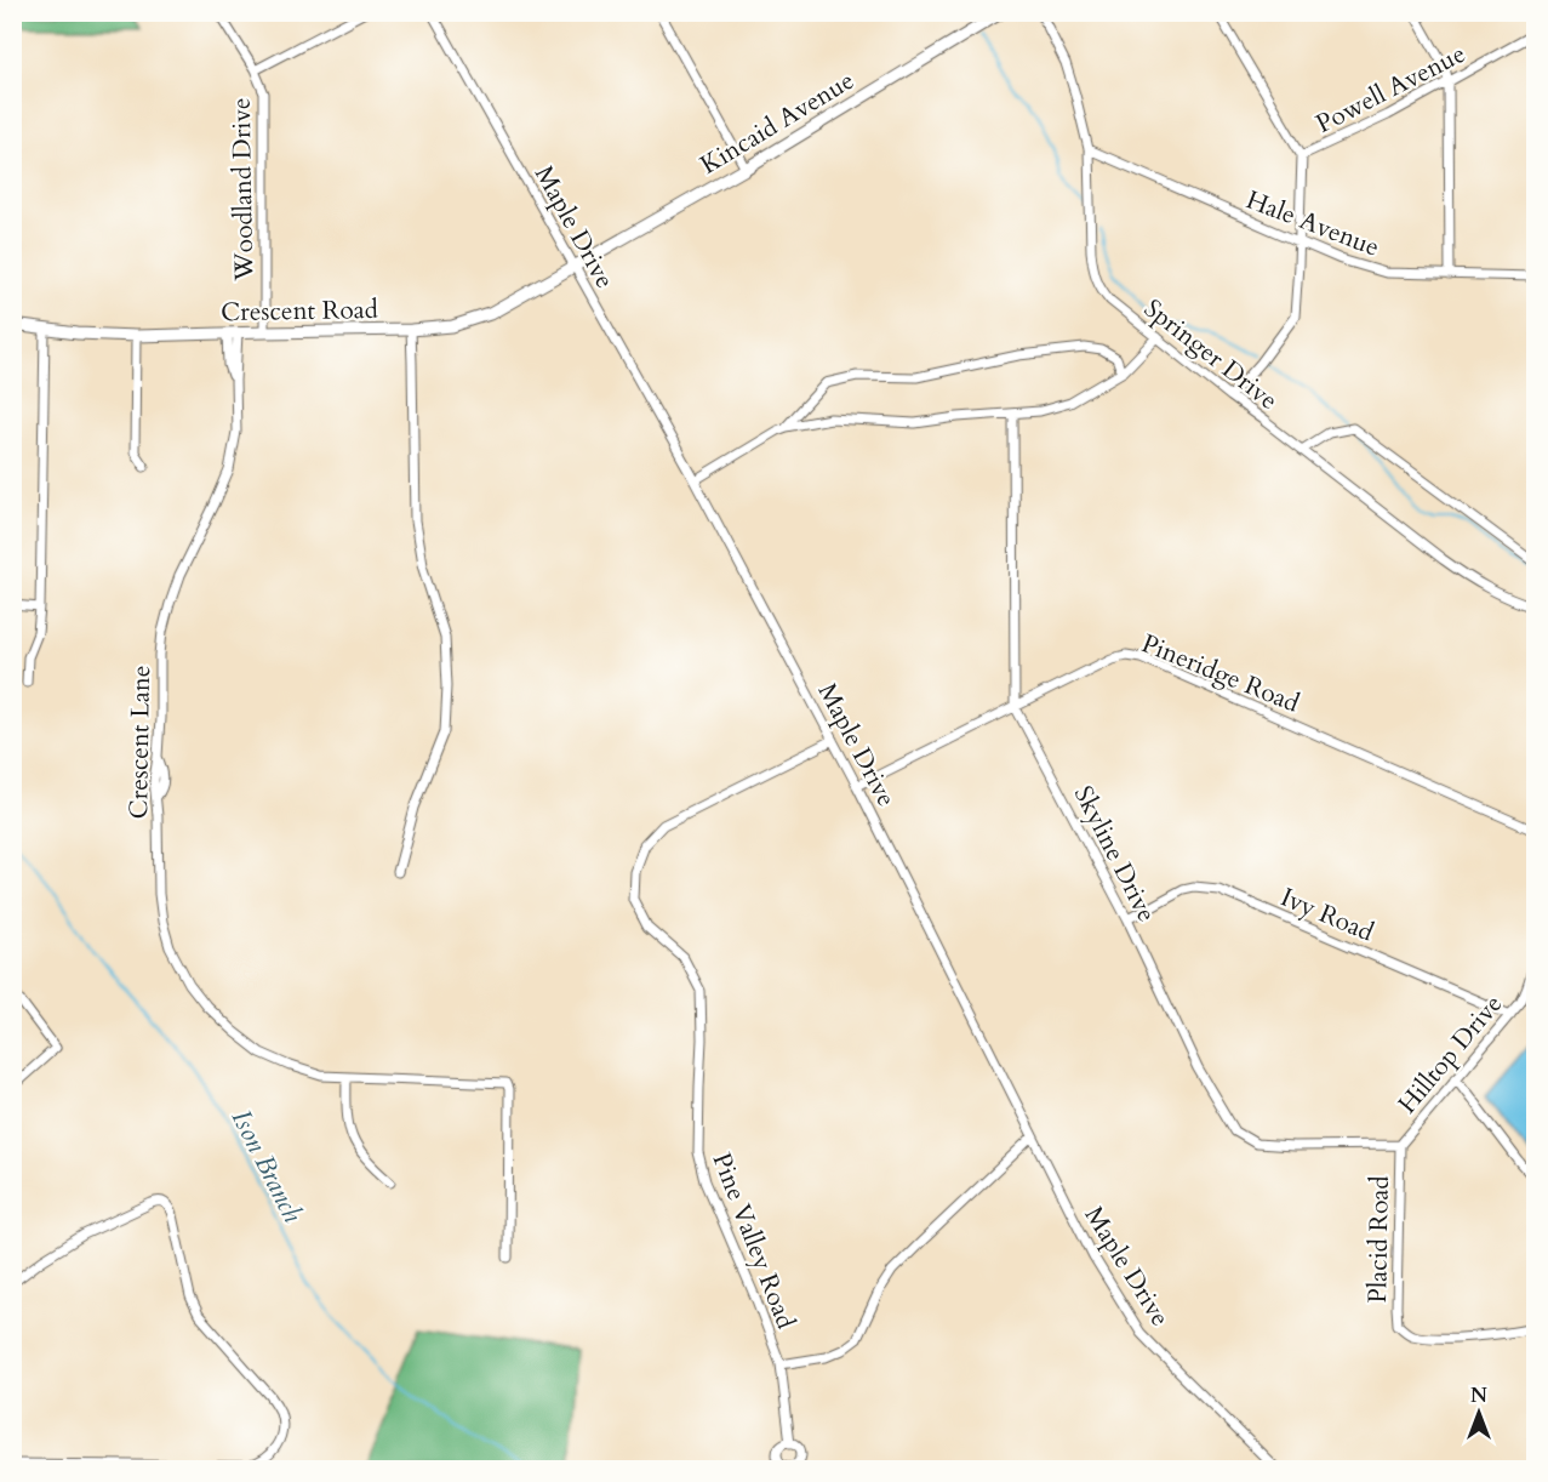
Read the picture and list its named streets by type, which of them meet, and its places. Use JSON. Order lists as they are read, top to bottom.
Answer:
{
  "streets": {
    "street": [
      "Powell Avenue",
      "Kincaid Avenue",
      "Woodland Drive",
      "Hale Avenue",
      "Maple Drive",
      "Crescent Road",
      "Springer Drive",
      "Pineridge Road",
      "Crescent Lane",
      "Skyline Drive",
      "Ivy Road",
      "Hilltop Drive",
      "Placid Road",
      "Pine Valley Road"
    ]
  },
  "crossings": [
    ["Kincaid Avenue", "Maple Drive"],
    ["Kincaid Avenue", "Crescent Road"],
    ["Woodland Drive", "Crescent Road"],
    ["Hale Avenue", "Springer Drive"],
    ["Maple Drive", "Crescent Road"],
    ["Maple Drive", "Pineridge Road"],
    ["Maple Drive", "Pine Valley Road"],
    ["Crescent Road", "Crescent Lane"],
    ["Pineridge Road", "Skyline Drive"],
    ["Skyline Drive", "Ivy Road"],
    ["Skyline Drive", "Hilltop Drive"],
    ["Skyline Drive", "Placid Road"],
    ["Ivy Road", "Hilltop Drive"],
    ["Hilltop Drive", "Placid Road"]
  ],
  "water": ["Ison Branch"],
  "north": "top"
}
